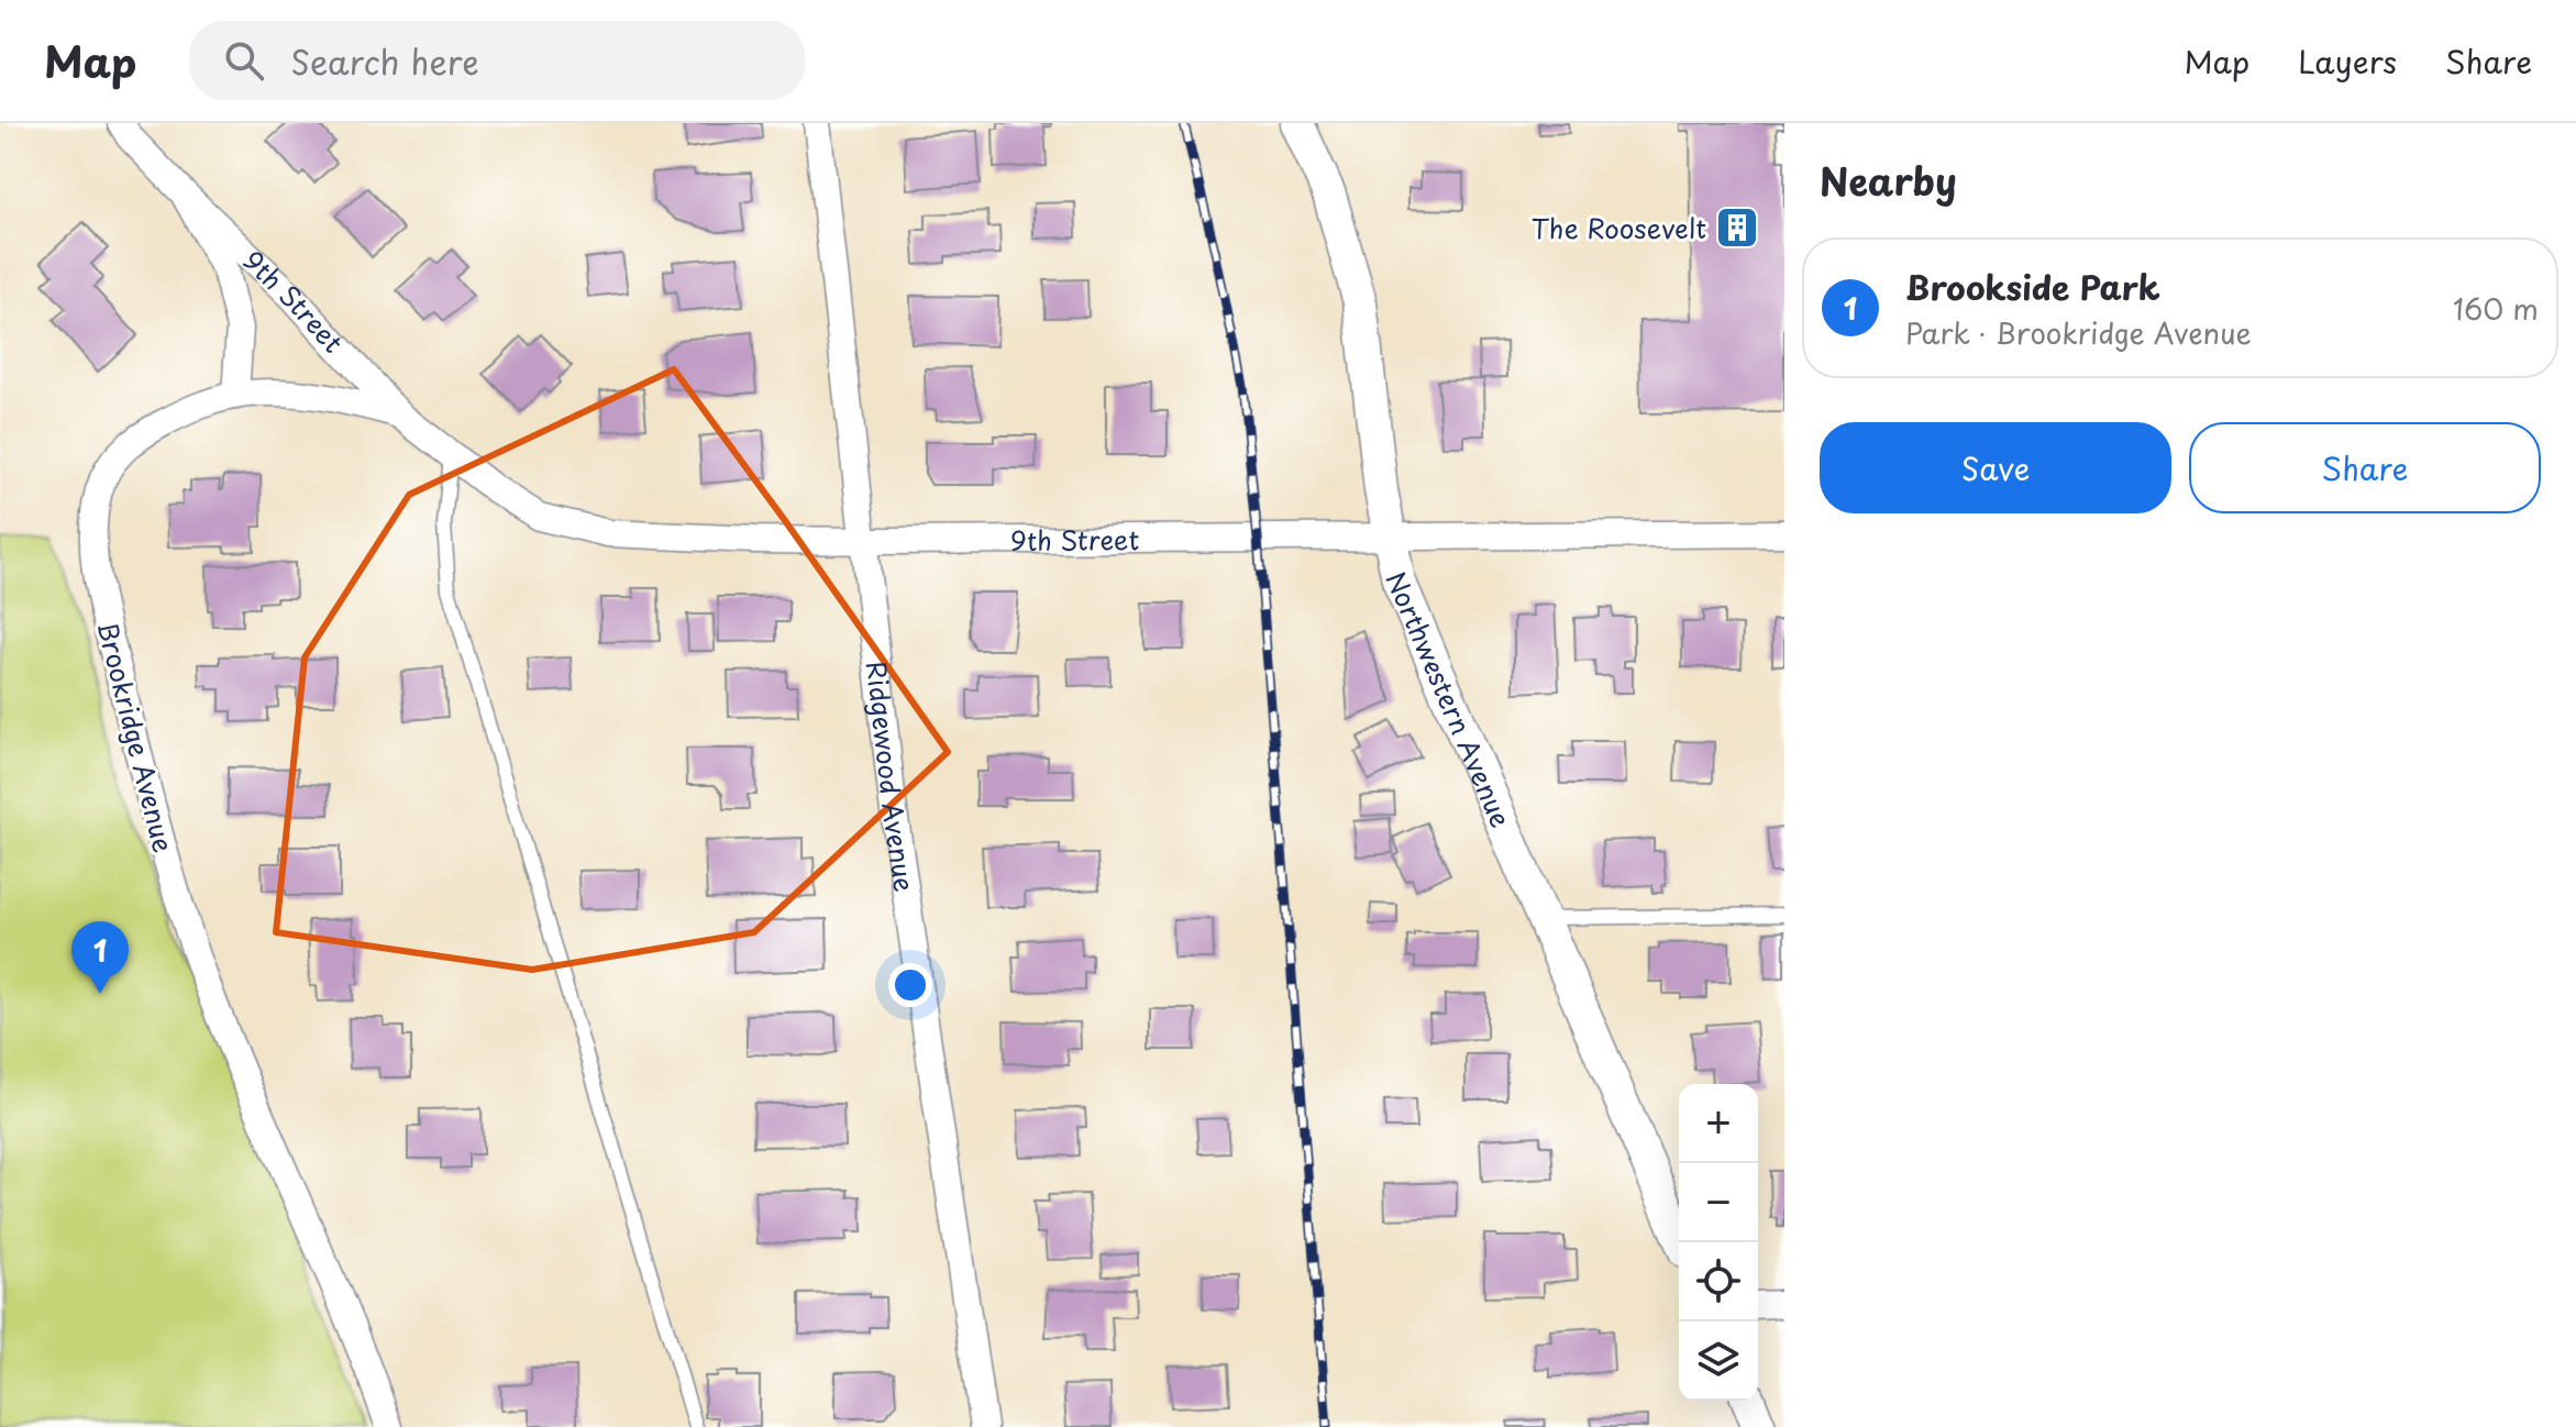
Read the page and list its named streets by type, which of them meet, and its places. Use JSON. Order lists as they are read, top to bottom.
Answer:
{
  "streets": {
    "street": [
      "9th Street",
      "Northwestern Avenue",
      "Brookridge Avenue",
      "Ridgewood Avenue"
    ]
  },
  "crossings": [
    ["9th Street", "Northwestern Avenue"],
    ["9th Street", "Brookridge Avenue"],
    ["9th Street", "Ridgewood Avenue"]
  ],
  "places": {
    "building": ["The Roosevelt"]
  },
  "page": {
    "header": "Map",
    "search": "Search here",
    "nav": ["Map", "Layers", "Share"],
    "heading": "Nearby",
    "list": [
      {
        "mark": "1",
        "name": "Brookside Park",
        "note": "Park · Brookridge Avenue",
        "value": "160 m"
      }
    ],
    "buttons": ["Save", "Share"],
    "pins": "1",
    "map_buttons": ["+", "−"]
  }
}
